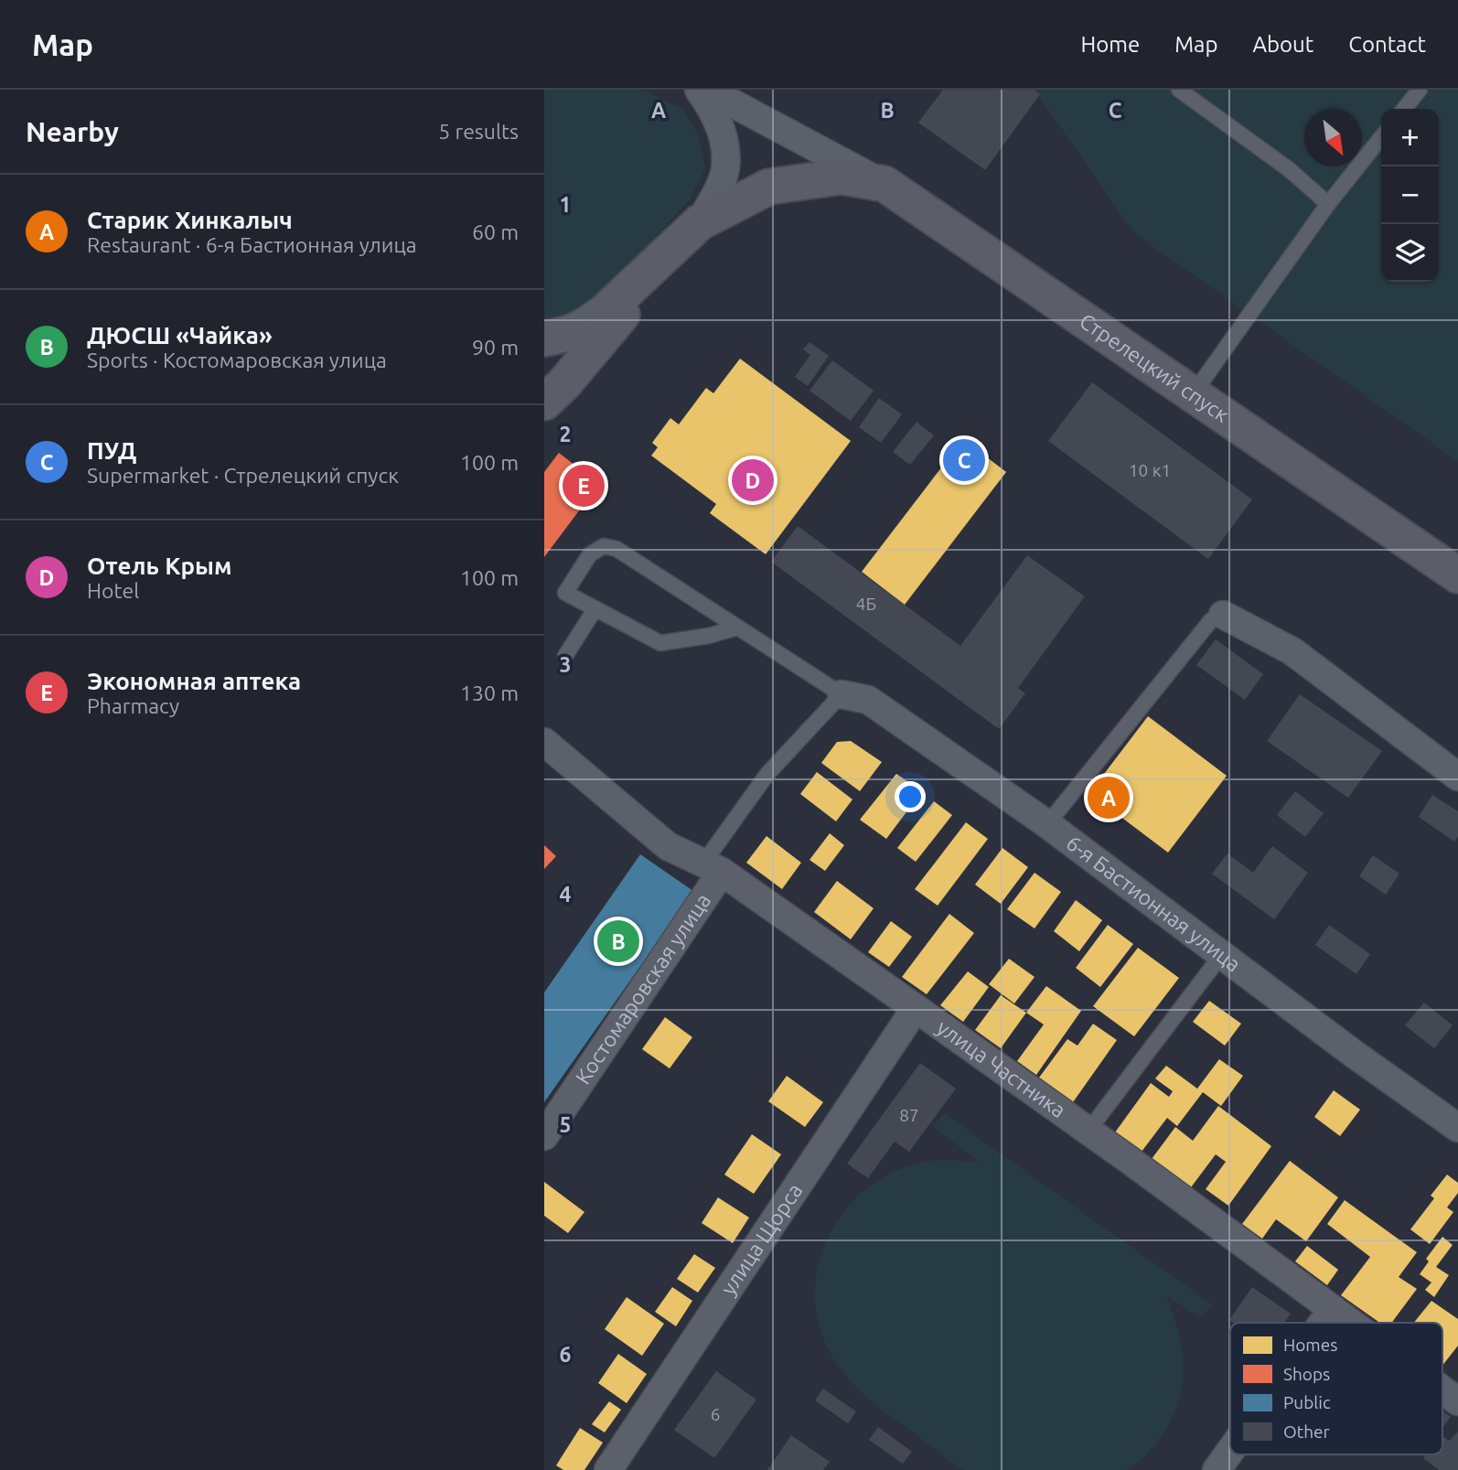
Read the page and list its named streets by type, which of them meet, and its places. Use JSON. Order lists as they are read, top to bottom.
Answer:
{
  "streets": {
    "main road": ["Стрелецкий спуск"],
    "street": [
      "6-я Бастионная улица",
      "Костомаровская улица",
      "улица Частника",
      "улица Щорса"
    ]
  },
  "crossings": [
    ["Костомаровская улица", "улица Частника"],
    ["улица Частника", "улица Щорса"]
  ],
  "house_numbers": [
    "10 к1",
    "4Б",
    "87",
    "6"
  ],
  "legend": [
    "Homes",
    "Shops",
    "Public",
    "Other"
  ],
  "north": "bottom right",
  "page": {
    "header": "Map",
    "nav": [
      "Home",
      "Map",
      "About",
      "Contact"
    ],
    "heading": ["Nearby", "5 results"],
    "map_buttons": ["+", "−"],
    "list": [
      {
        "mark": "A",
        "name": "Старик Хинкалыч",
        "note": "Restaurant · 6-я Бастионная улица",
        "value": "60 m"
      },
      {
        "mark": "B",
        "name": "ДЮСШ «Чайка»",
        "note": "Sports · Костомаровская улица",
        "value": "90 m"
      },
      {
        "mark": "C",
        "name": "ПУД",
        "note": "Supermarket · Стрелецкий спуск",
        "value": "100 m"
      },
      {
        "mark": "D",
        "name": "Отель Крым",
        "note": "Hotel",
        "value": "100 m"
      },
      {
        "mark": "E",
        "name": "Экономная аптека",
        "note": "Pharmacy",
        "value": "130 m"
      }
    ],
    "pins": [
      "C",
      "D",
      "E",
      "A",
      "B"
    ]
  },
  "grid": {
    "columns": ["A", "B", "C"],
    "rows": [
      "1",
      "2",
      "3",
      "4",
      "5",
      "6"
    ]
  }
}
